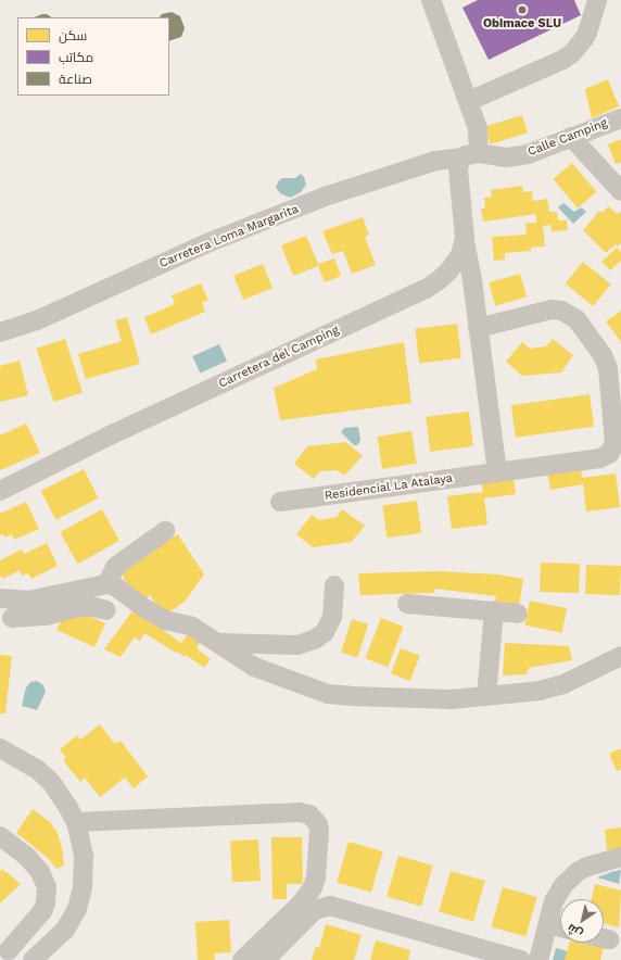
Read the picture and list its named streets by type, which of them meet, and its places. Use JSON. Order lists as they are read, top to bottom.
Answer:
{
  "streets": {
    "street": [
      "Calle Camping",
      "Carretera Loma Margarita",
      "Carretera del Camping",
      "Residencial La Atalaya"
    ]
  },
  "crossings": [
    ["Calle Camping", "Carretera Loma Margarita"],
    ["Calle Camping", "Carretera del Camping"],
    ["Carretera Loma Margarita", "Carretera del Camping"]
  ],
  "places": ["Obimace SLU"],
  "legend": ["سكن", "مكاتب", "صناعة"],
  "north": "bottom left"
}
